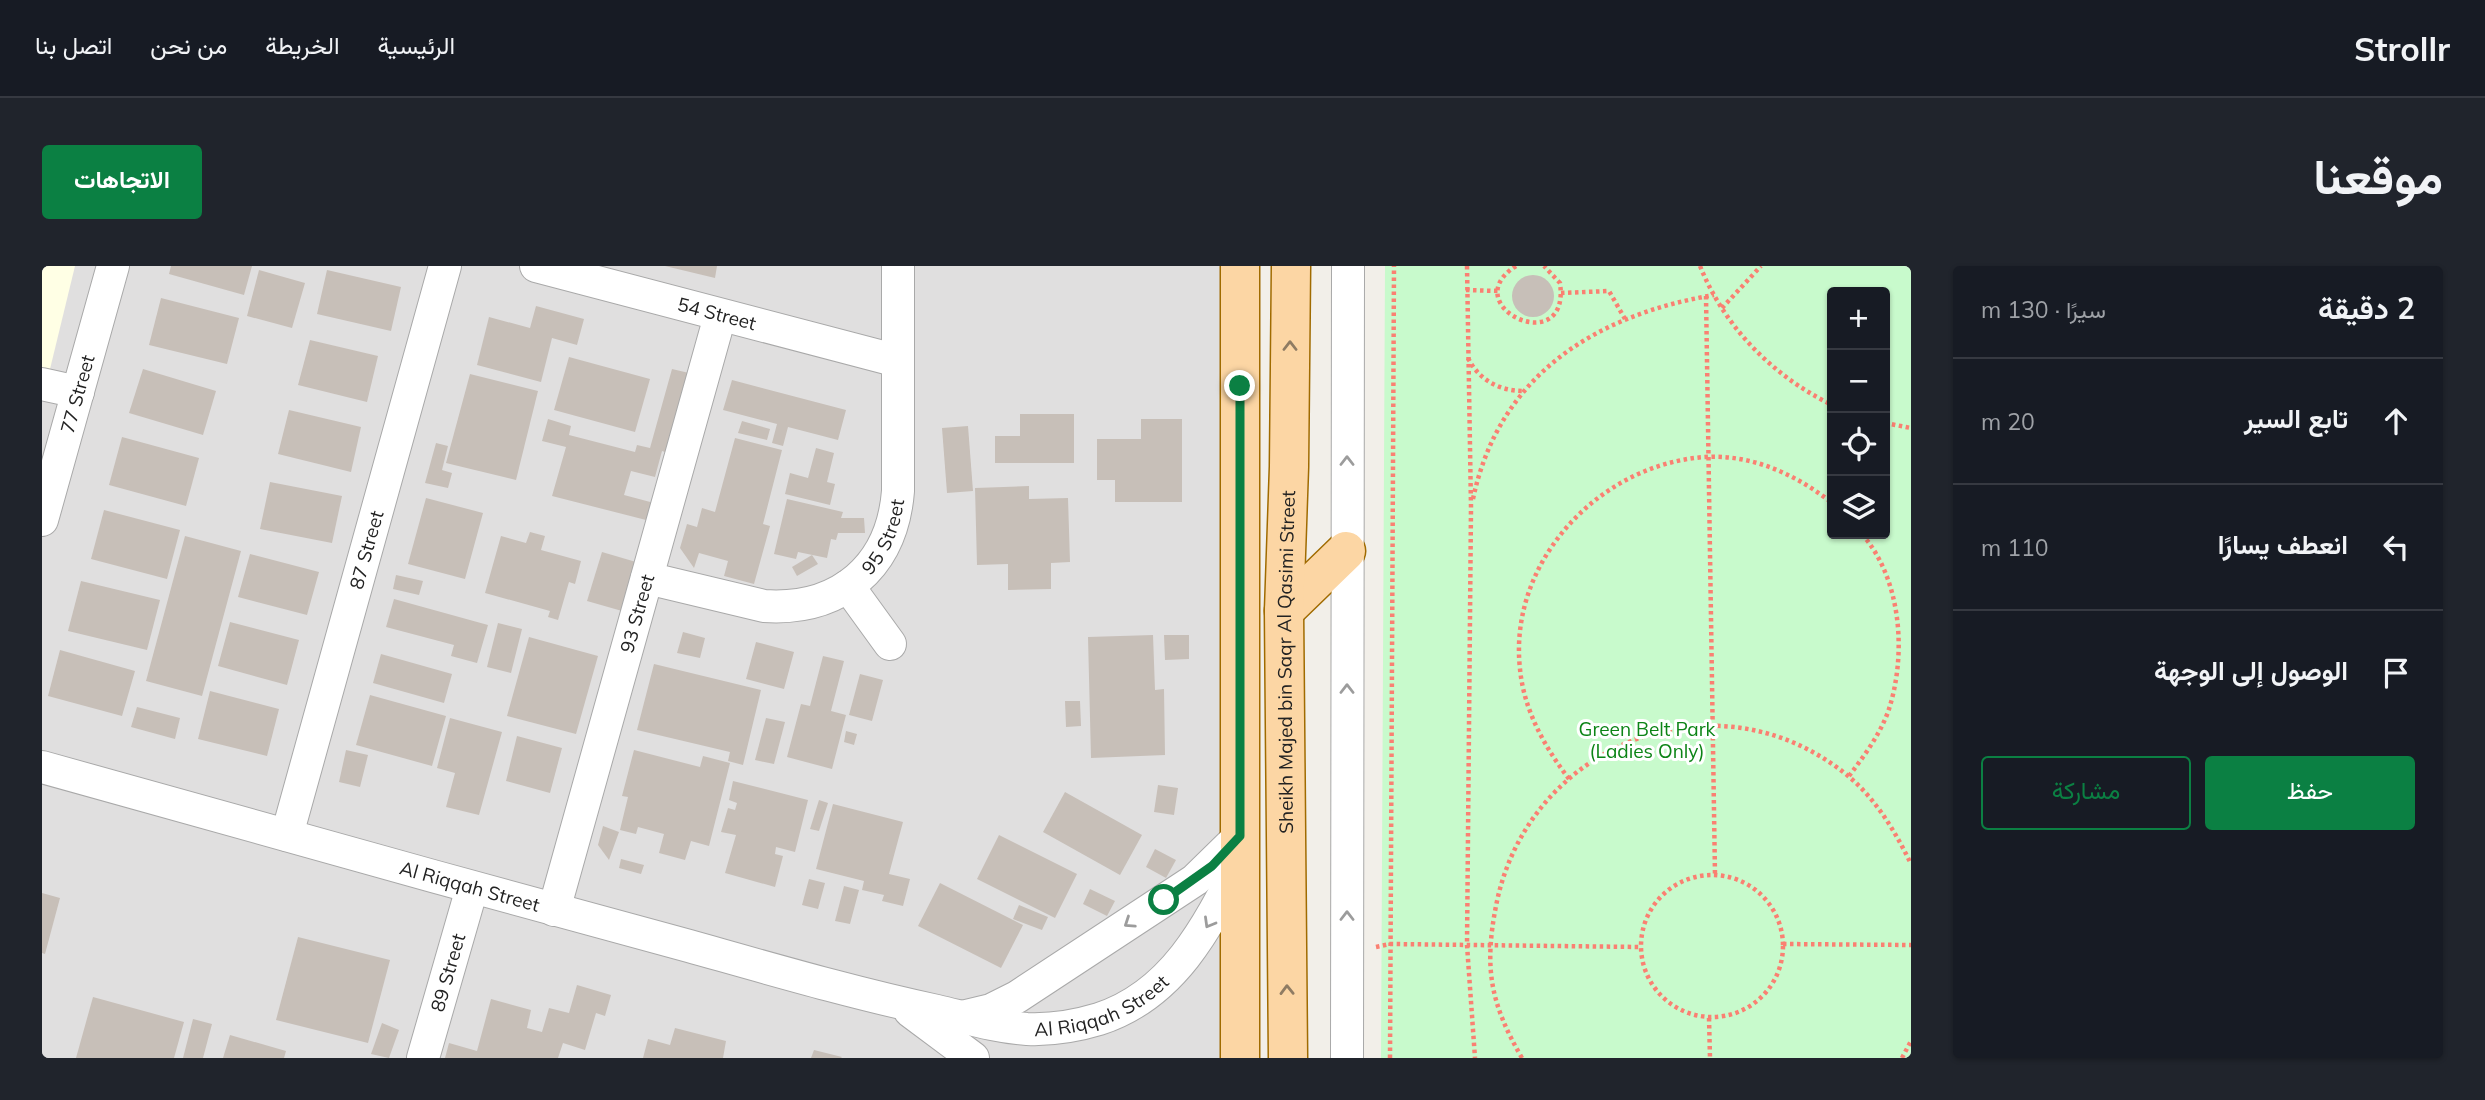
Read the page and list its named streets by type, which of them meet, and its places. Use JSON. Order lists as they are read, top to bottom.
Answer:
{
  "streets": {
    "main road": ["Sheikh Majed bin Saqr Al Qasimi Street"],
    "street": [
      "54 Street",
      "77 Street",
      "95 Street",
      "87 Street",
      "93 Street",
      "Al Riqqah Street",
      "89 Street"
    ]
  },
  "crossings": [
    ["54 Street", "95 Street"],
    ["54 Street", "93 Street"],
    ["95 Street", "93 Street"],
    ["87 Street", "Al Riqqah Street"],
    ["93 Street", "Al Riqqah Street"],
    ["Al Riqqah Street", "89 Street"]
  ],
  "parks": ["Green Belt Park (Ladies Only)"],
  "page": {
    "header": "Strollr",
    "nav": [
      "الرئيسية",
      "الخريطة",
      "من نحن",
      "اتصل بنا"
    ],
    "title": "موقعنا",
    "buttons": [
      "الاتجاهات",
      ["حفظ", "مشاركة"]
    ],
    "heading": ["2 دقيقة", "سيرًا · 130 m"],
    "map_buttons": ["+", "−"],
    "list": [
      ["تابع السير", "20 m"],
      ["انعطف يسارًا", "110 m"],
      "الوصول إلى الوجهة"
    ]
  }
}
